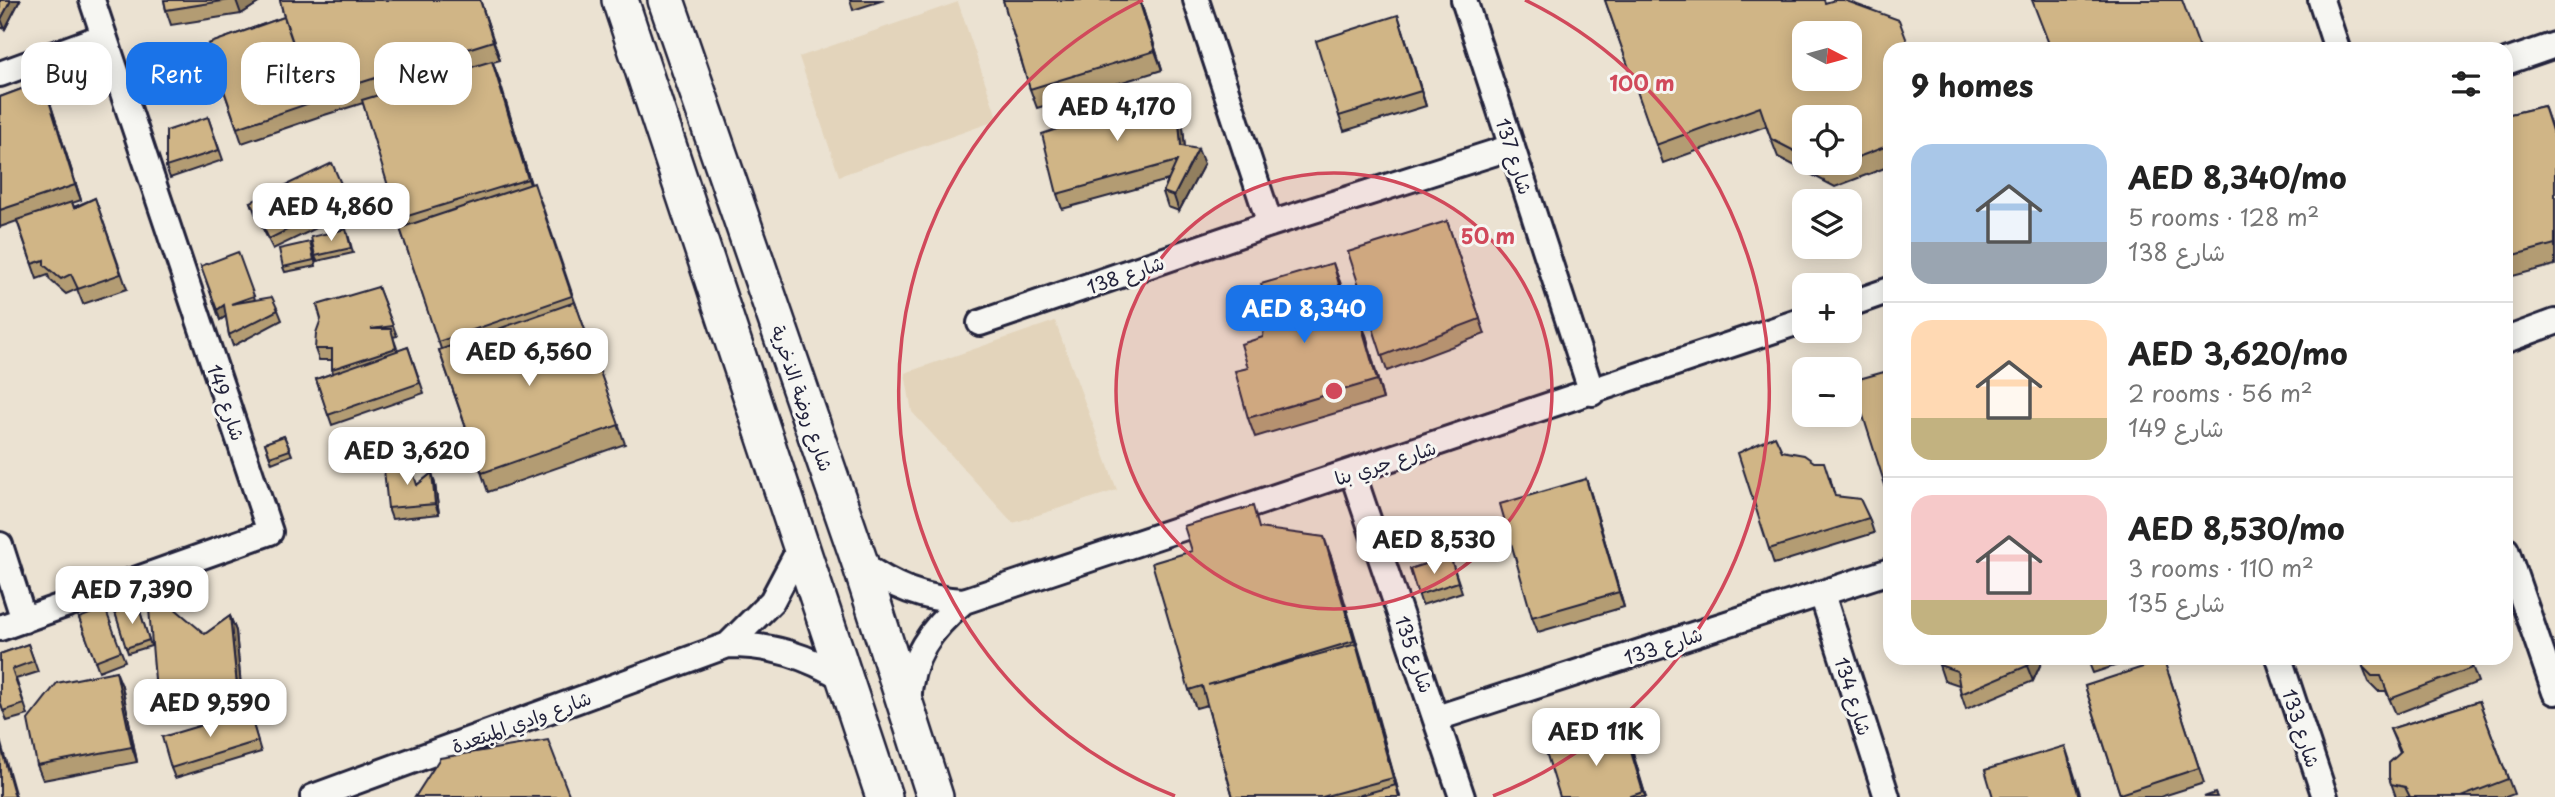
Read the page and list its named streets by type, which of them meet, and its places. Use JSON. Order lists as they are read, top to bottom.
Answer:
{
  "streets": {
    "street": [
      "شارع 137",
      "شارع 138",
      "شارع روضة الذخرية",
      "شارع 149",
      "شارع جري بنا",
      "شارع 133",
      "شارع 135",
      "شارع 134",
      "شارع وادي المبتعدة"
    ]
  },
  "crossings": [
    ["شارع 137", "شارع 138"],
    ["شارع 137", "شارع جري بنا"],
    ["شارع روضة الذخرية", "شارع جري بنا"],
    ["شارع جري بنا", "شارع 135"],
    ["شارع 133", "شارع 135"],
    ["شارع 133", "شارع 134"]
  ],
  "north": "right",
  "page": {
    "map_buttons": ["+", "−"],
    "chip": [
      "Buy",
      "Rent",
      "Filters",
      "New"
    ],
    "heading": "9 homes",
    "price": [
      "AED 4,170",
      "AED 4,860",
      "AED 8,340",
      "AED 6,560",
      "AED 3,620",
      "AED 8,530",
      "AED 7,390",
      "AED 9,590",
      "AED 11K"
    ],
    "list": [
      {
        "name": "AED 8,340/mo",
        "note": "5 rooms · 128 m² · شارع 138"
      },
      {
        "name": "AED 3,620/mo",
        "note": "2 rooms · 56 m² · شارع 149"
      },
      {
        "name": "AED 8,530/mo",
        "note": "3 rooms · 110 m² · شارع 135"
      }
    ]
  },
  "rings": ["100 m", "50 m"]
}
